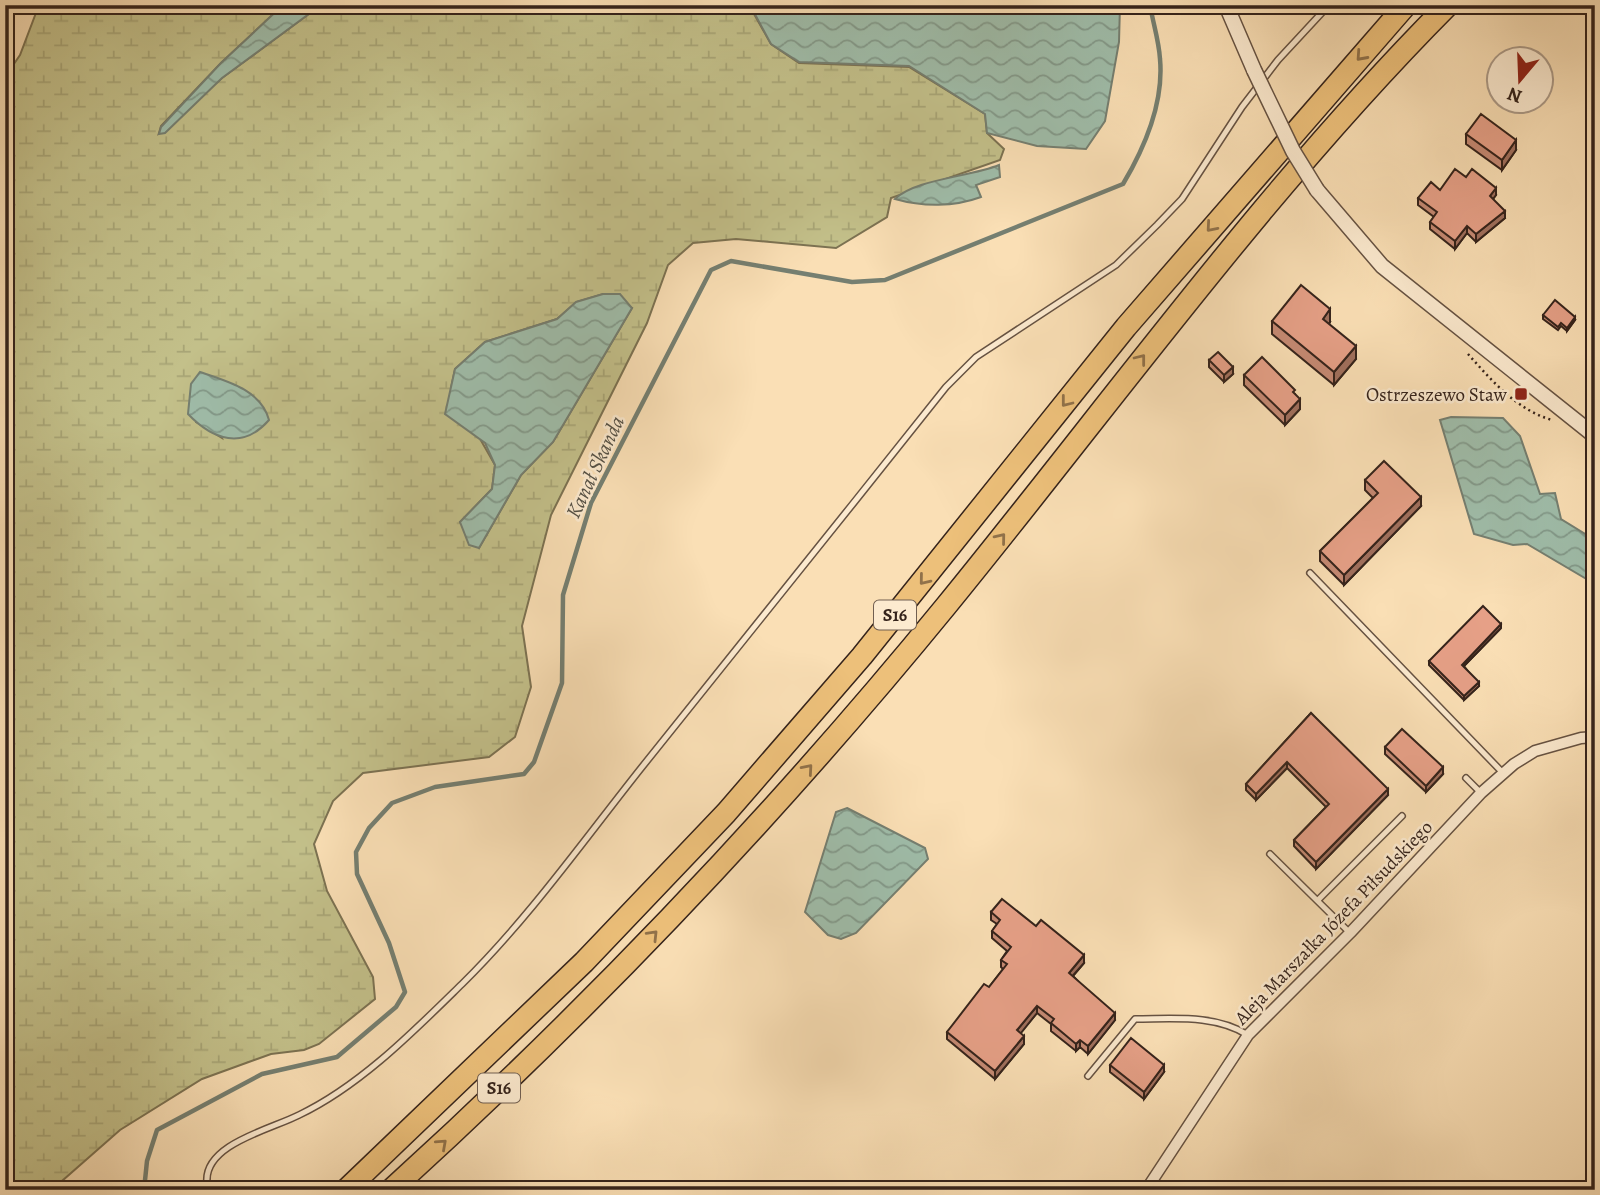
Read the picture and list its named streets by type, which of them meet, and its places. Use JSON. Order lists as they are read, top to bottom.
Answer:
{
  "streets": {
    "highway": ["S16"],
    "street": ["Aleja Marszałka Józefa Piłsudskiego"]
  },
  "water": ["Kanał Skanda"],
  "places": {
    "transit": ["Ostrzeszewo Staw"]
  },
  "north": "bottom"
}
